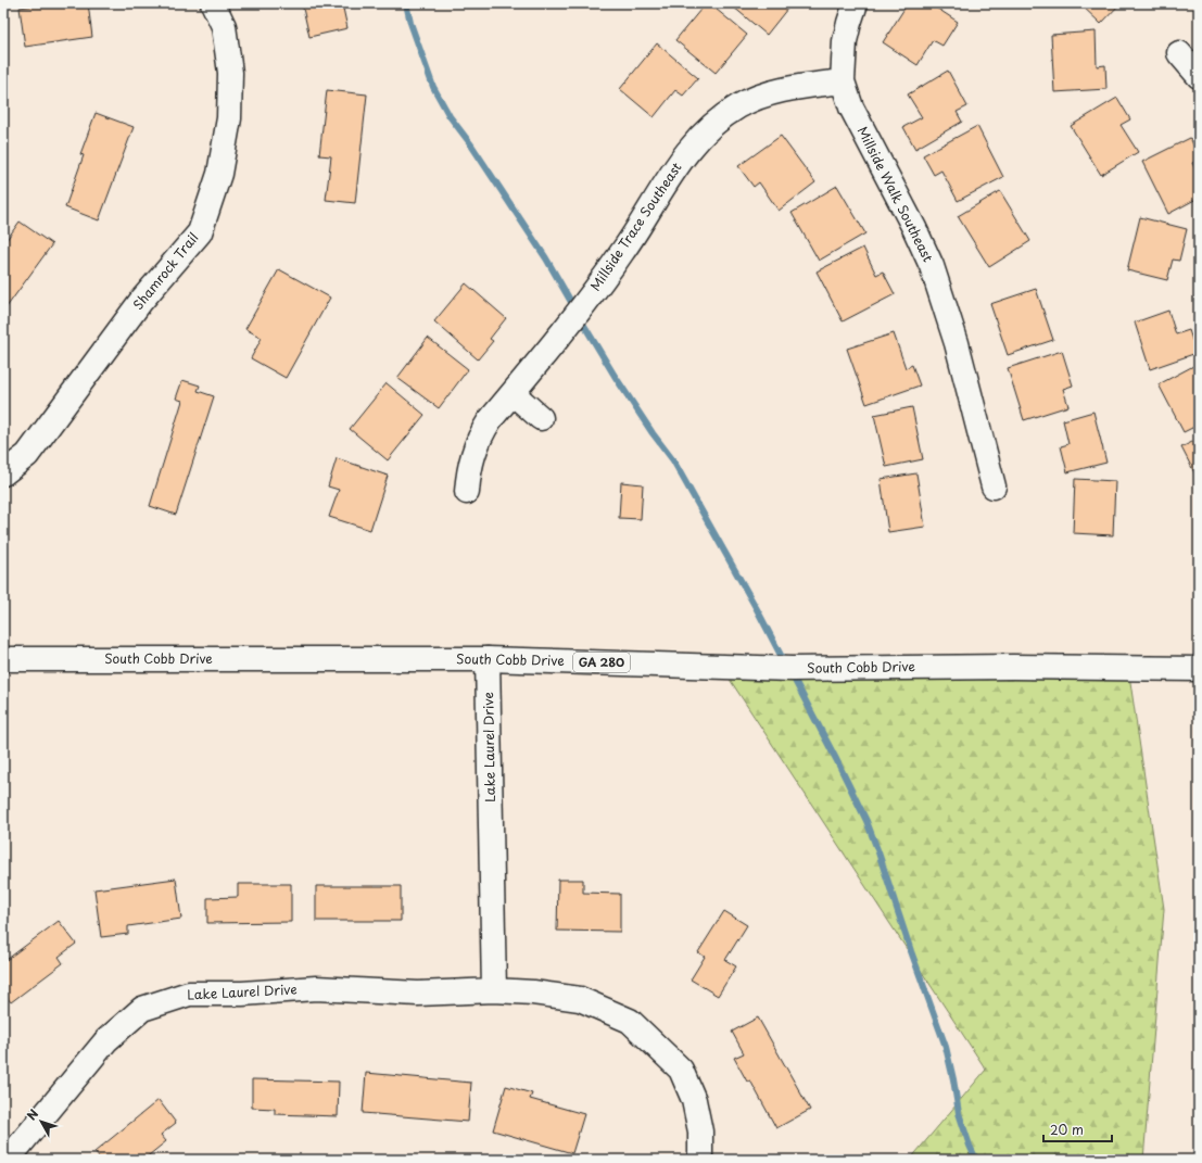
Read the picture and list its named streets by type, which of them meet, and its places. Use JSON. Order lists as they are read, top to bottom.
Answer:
{
  "streets": {
    "street": [
      "Millside Walk Southeast",
      "Millside Trace Southeast",
      "Shamrock Trail",
      "South Cobb Drive",
      "GA 280",
      "Lake Laurel Drive"
    ]
  },
  "crossings": [
    ["Millside Walk Southeast", "Millside Trace Southeast"],
    ["South Cobb Drive", "Lake Laurel Drive"]
  ],
  "scale_bar": "20 m",
  "north": "top left"
}
